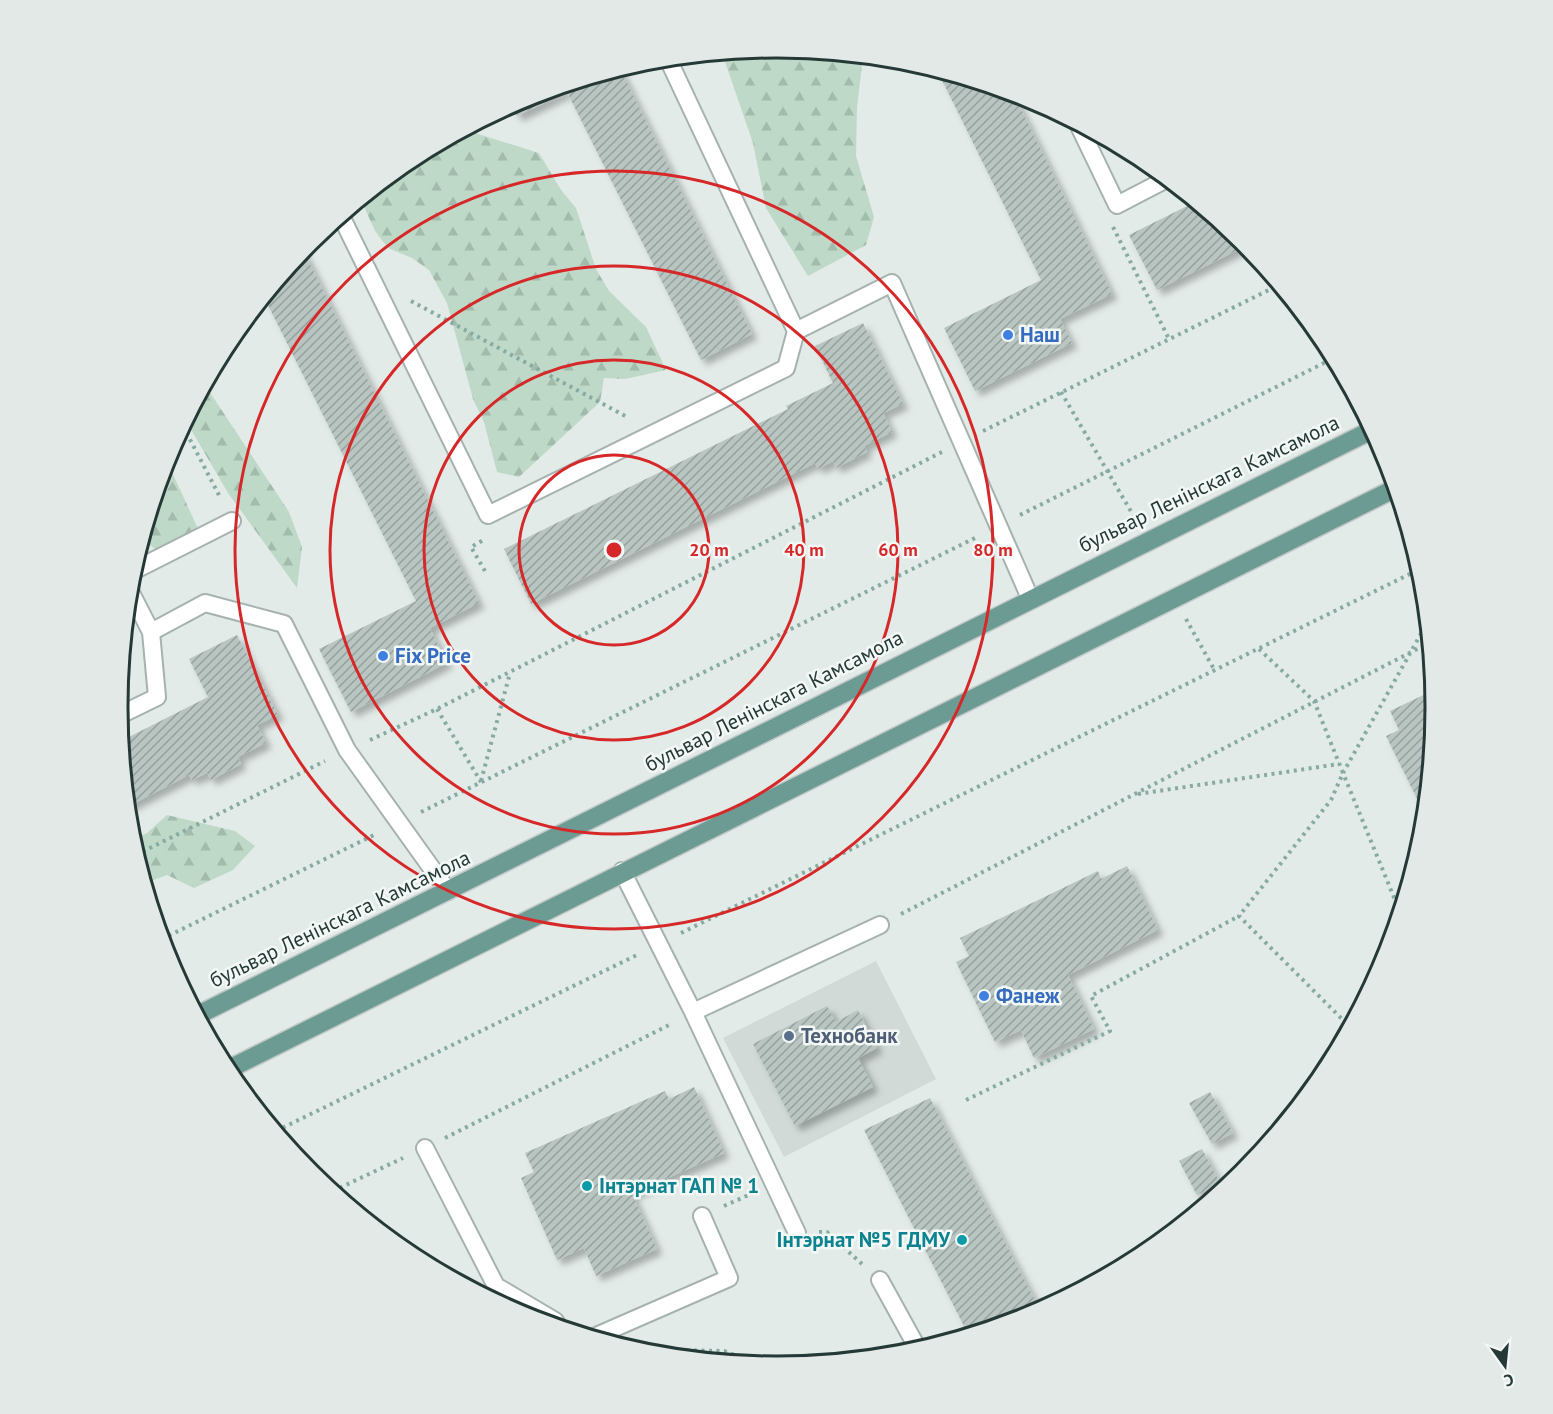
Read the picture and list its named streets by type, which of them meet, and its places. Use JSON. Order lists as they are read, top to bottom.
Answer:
{
  "streets": {
    "main road": ["бульвар Ленінскага Камсамола"]
  },
  "places": [
    "Наш",
    "Fix Price",
    "Фанеж",
    "Технобанк",
    "Інтэрнат ГАП № 1",
    "Інтэрнат №5 ГДМУ"
  ],
  "north": "bottom",
  "rings": [
    "20 m",
    "40 m",
    "60 m",
    "80 m"
  ]
}
